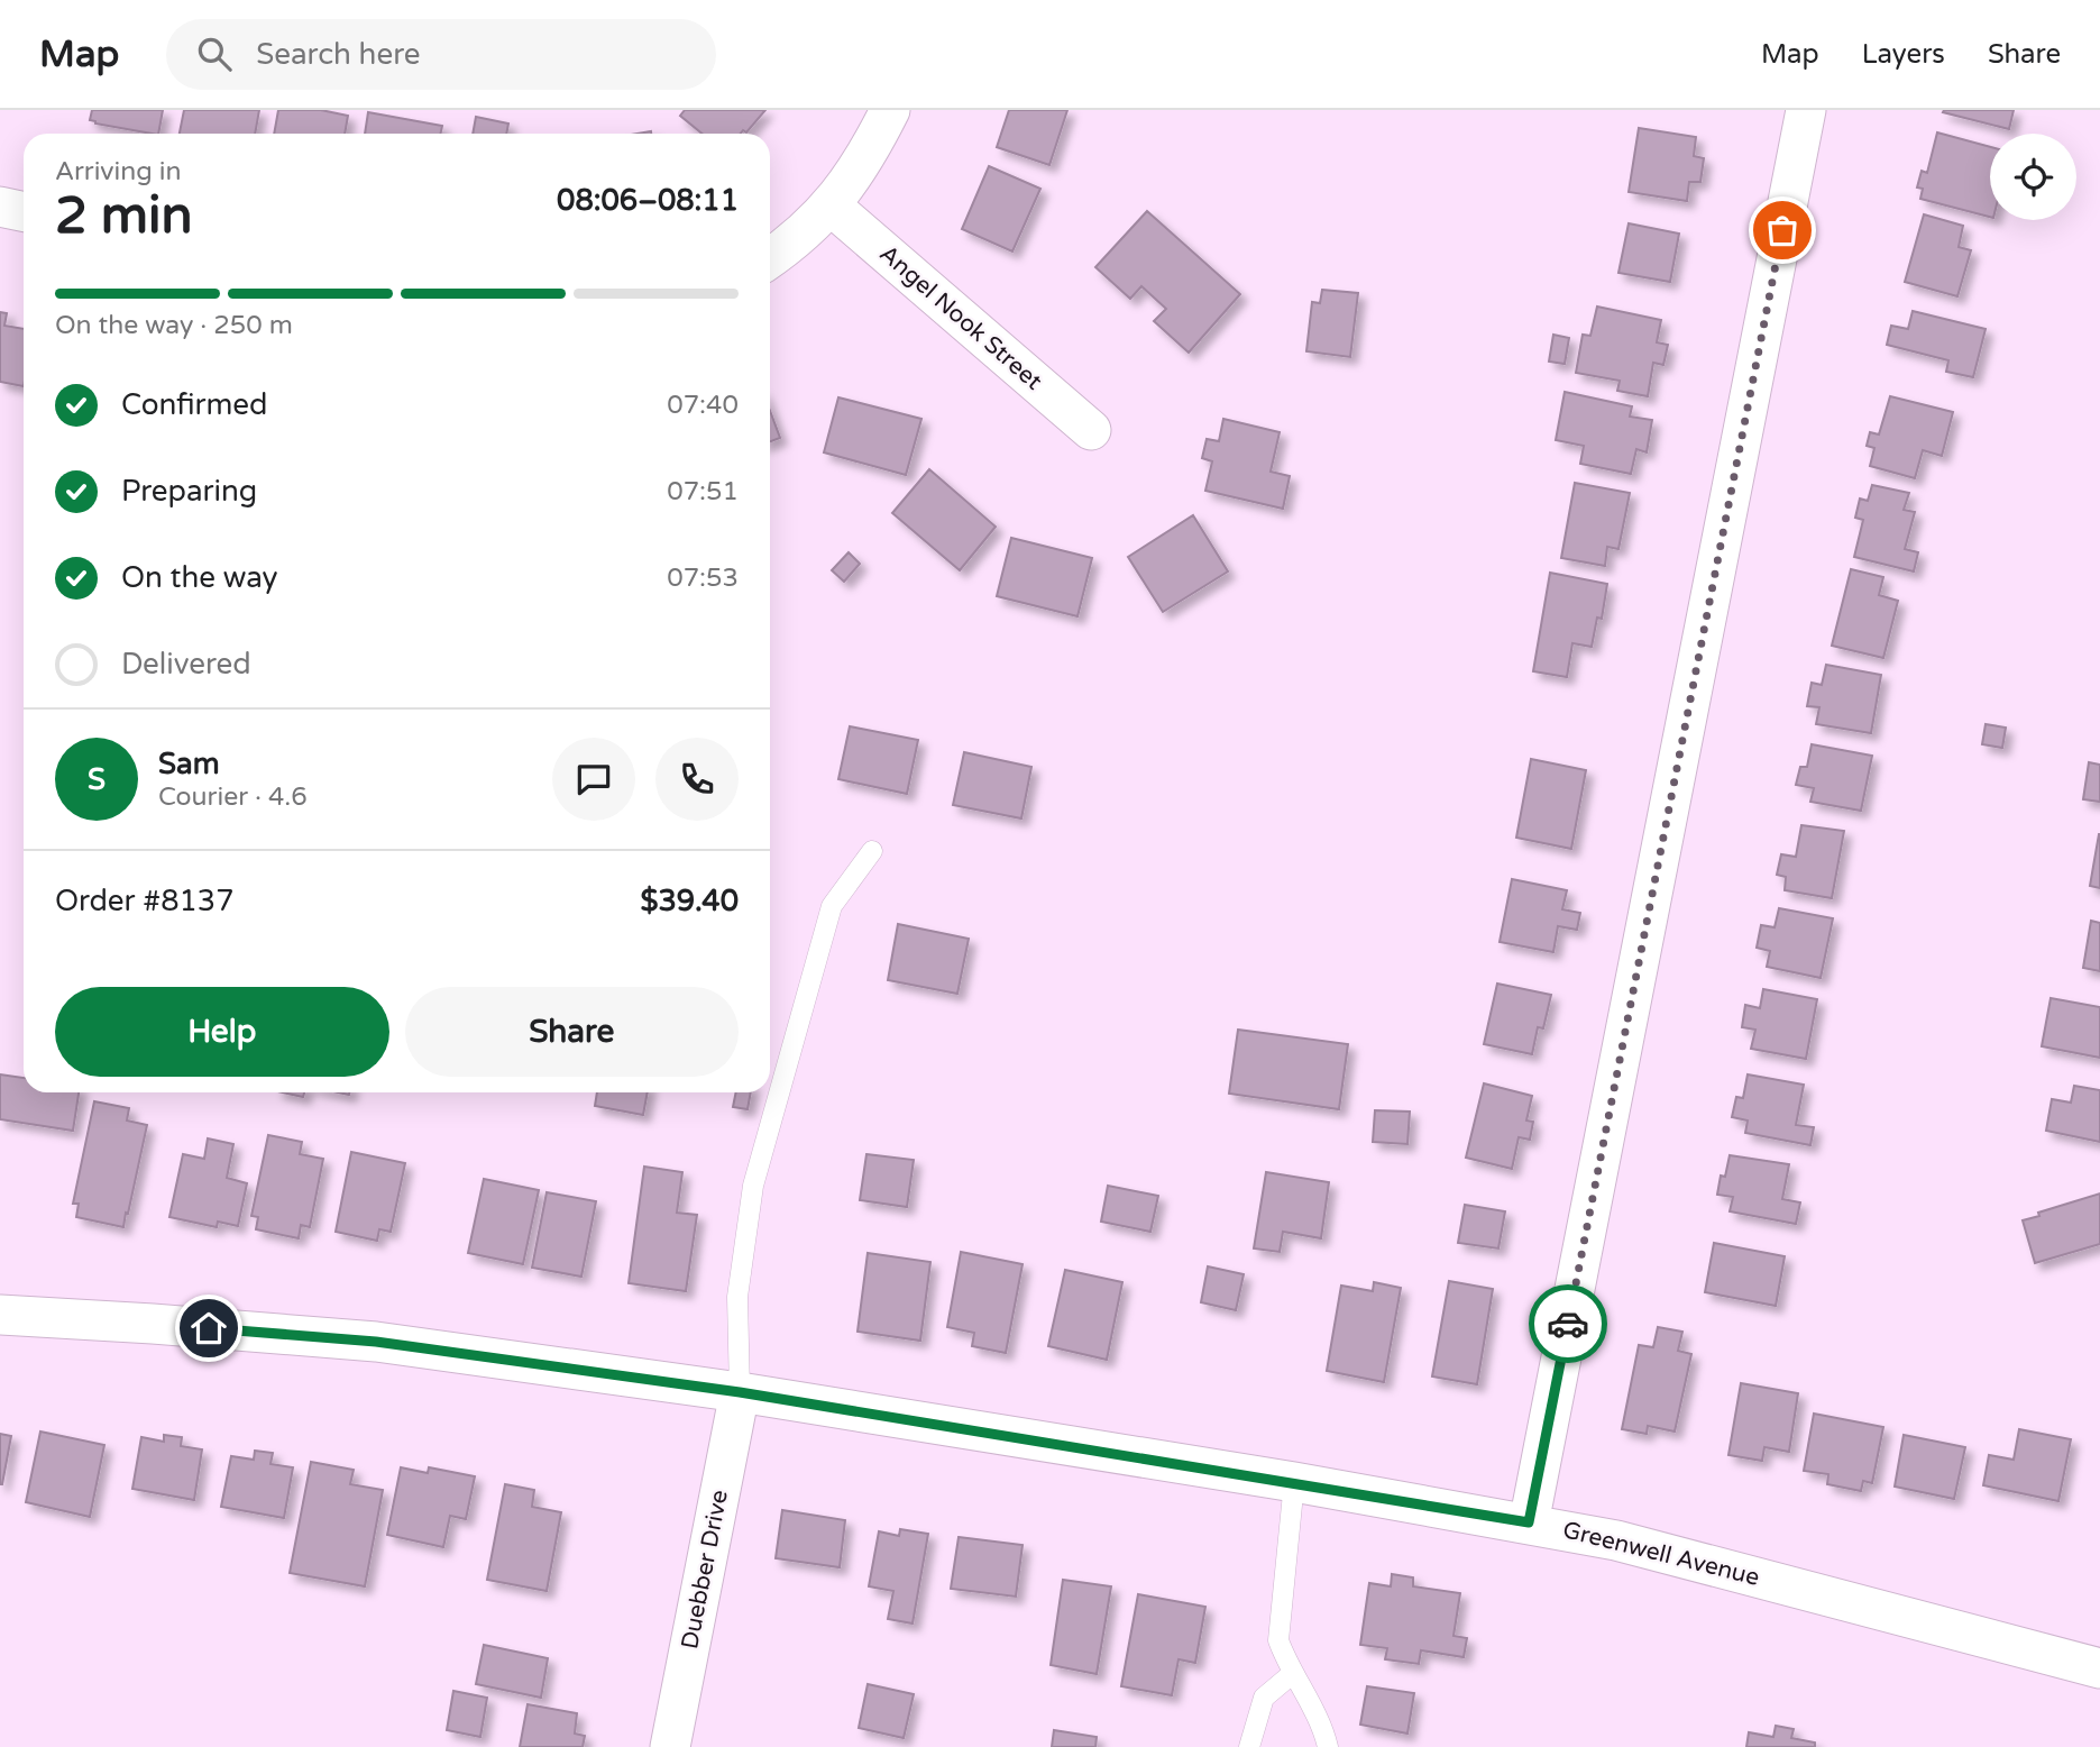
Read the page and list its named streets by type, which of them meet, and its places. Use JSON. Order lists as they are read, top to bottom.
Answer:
{
  "streets": {
    "street": ["Angel Nook Street", "Greenwell Avenue", "Duebber Drive"]
  },
  "crossings": [
    ["Greenwell Avenue", "Duebber Drive"]
  ],
  "page": {
    "header": "Map",
    "search": "Search here",
    "nav": ["Map", "Layers", "Share"],
    "heading": ["2 min", "Arriving in", "08:06–08:11"],
    "panel": [
      "Sam",
      "Courier · 4.6",
      "Order #8137",
      "$39.40"
    ],
    "bar": "On the way · 250 m",
    "list": [
      ["Confirmed", "07:40"],
      ["Preparing", "07:51"],
      ["On the way", "07:53"],
      "Delivered"
    ],
    "round": "S",
    "buttons": ["Help", "Share"]
  }
}
